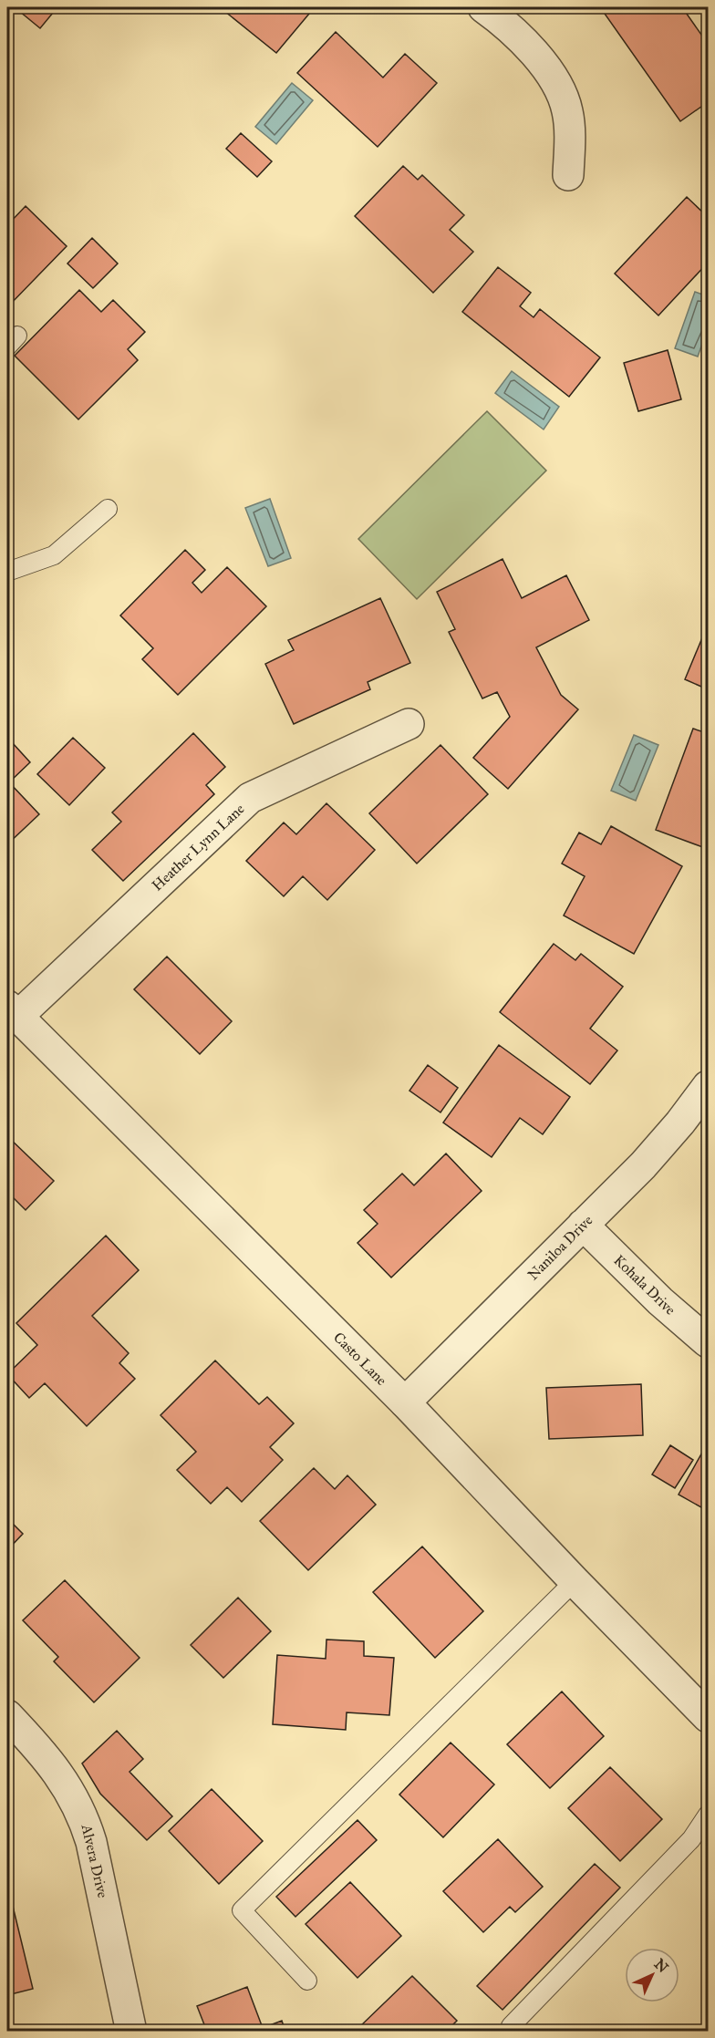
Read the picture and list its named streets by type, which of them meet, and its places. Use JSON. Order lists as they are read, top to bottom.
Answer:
{
  "streets": {
    "street": [
      "Heather Lynn Lane",
      "Naniloa Drive",
      "Kohala Drive",
      "Casto Lane",
      "Alvera Drive"
    ]
  },
  "crossings": [
    ["Heather Lynn Lane", "Casto Lane"],
    ["Naniloa Drive", "Kohala Drive"],
    ["Naniloa Drive", "Casto Lane"]
  ],
  "north": "top right"
}
